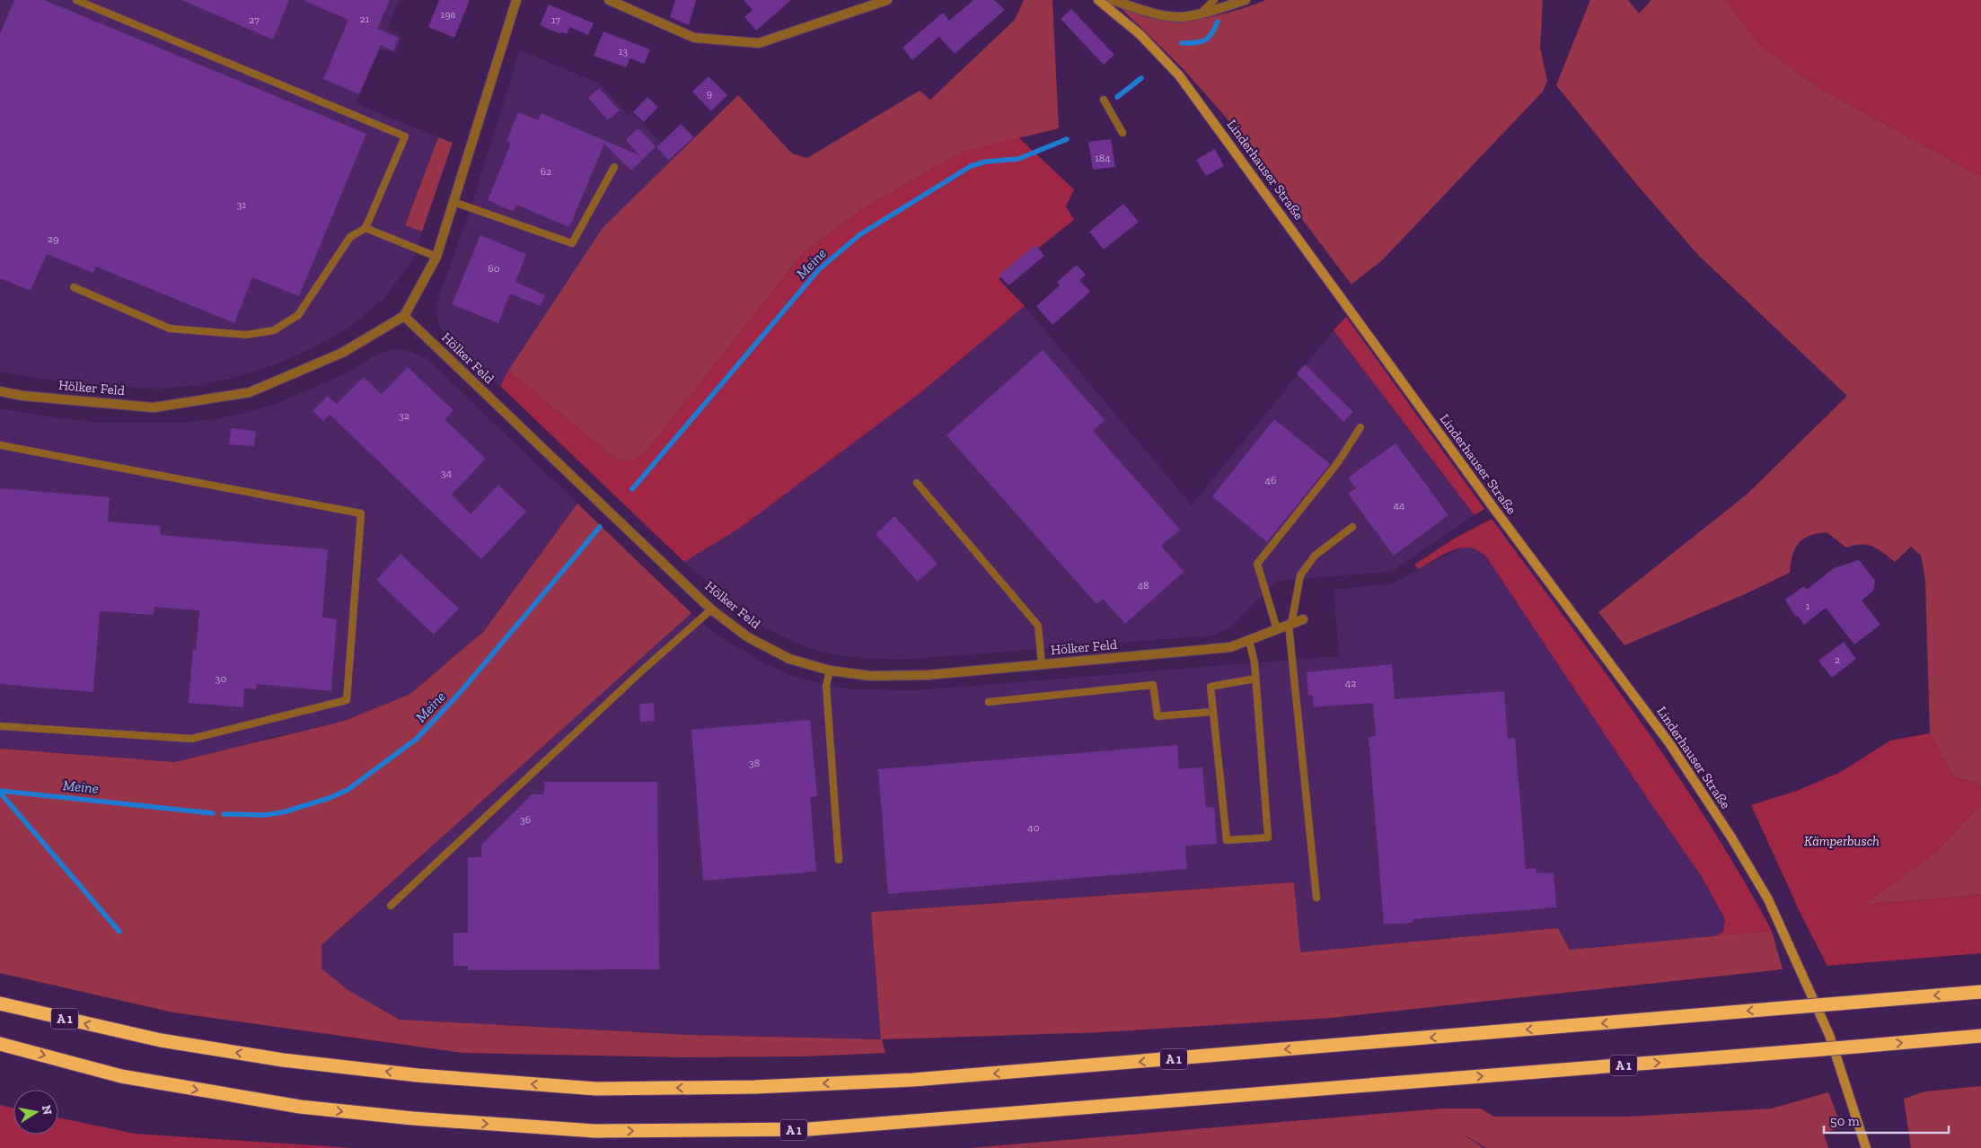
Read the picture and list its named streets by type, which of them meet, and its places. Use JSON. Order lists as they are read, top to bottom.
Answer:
{
  "streets": {
    "highway": ["A 1"],
    "main road": ["Linderhauser Straße"],
    "street": ["Hölker Feld"]
  },
  "water": ["Meine"],
  "parks": ["Kämperbusch"],
  "house_numbers": [
    "19a",
    "21",
    "27",
    "17",
    "13",
    "9",
    "184",
    "62",
    "31",
    "29",
    "60",
    "32",
    "34",
    "46",
    "44",
    "48",
    "1",
    "2",
    "30",
    "42",
    "38",
    "36",
    "40"
  ],
  "scale_bar": "50 m",
  "north": "right"
}
